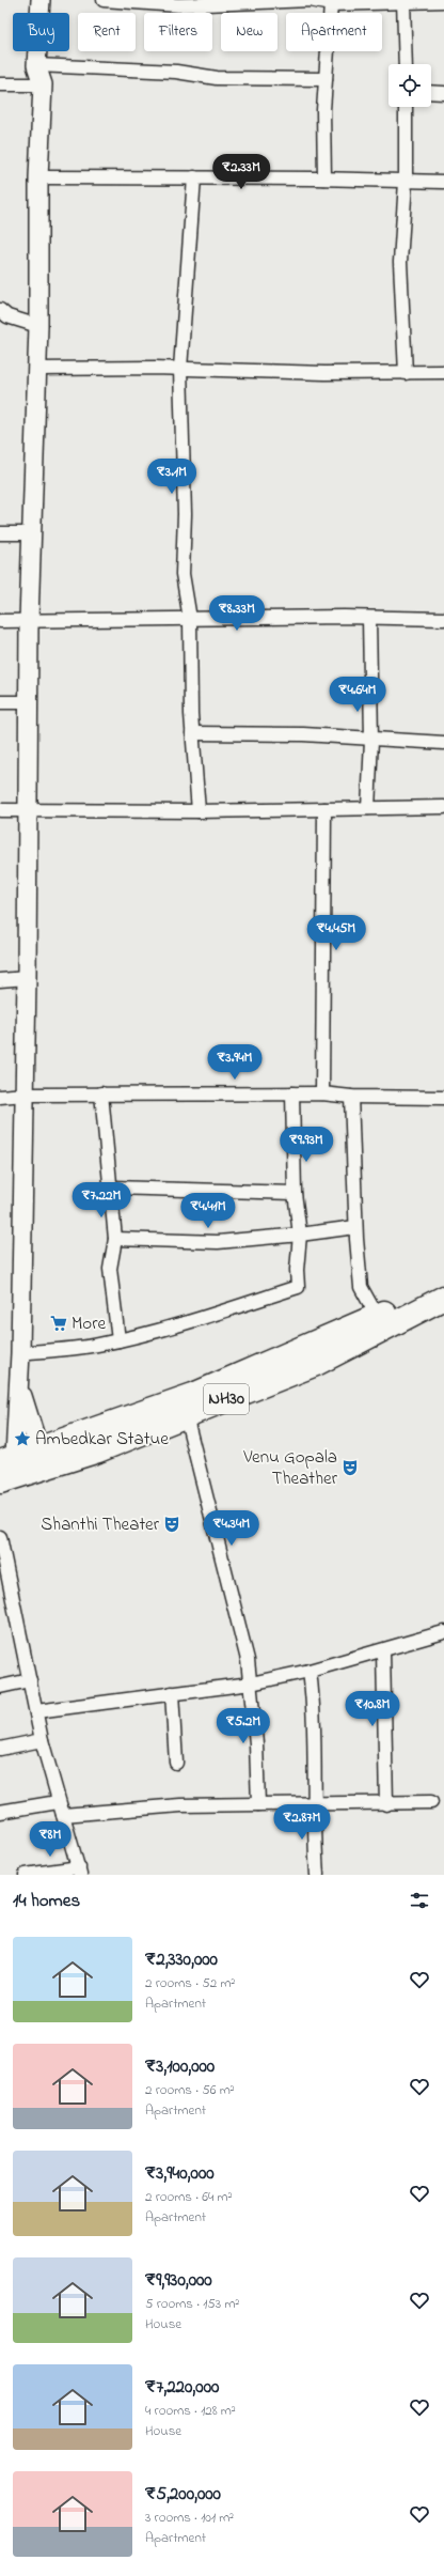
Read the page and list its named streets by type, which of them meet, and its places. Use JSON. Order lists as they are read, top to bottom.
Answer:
{
  "streets": {
    "highway": ["NH30"]
  },
  "places": {
    "supermarket": ["More"],
    "place": ["Ambedkar Statue"],
    "theatre": ["Venu Gopala Theather", "Shanthi Theater"]
  },
  "page": {
    "chip": [
      "Buy",
      "Rent",
      "Filters",
      "New",
      "Apartment"
    ],
    "price": [
      "₹2.33M",
      "₹3.1M",
      "₹8.33M",
      "₹4.64M",
      "₹4.45M",
      "₹3.94M",
      "₹9.93M",
      "₹7.22M",
      "₹4.41M",
      "₹4.34M",
      "₹10.8M",
      "₹5.2M",
      "₹2.87M",
      "₹8M"
    ],
    "heading": "14 homes",
    "list": [
      {
        "name": "₹2,330,000",
        "note": "2 rooms · 52 m² · Apartment"
      },
      {
        "name": "₹3,100,000",
        "note": "2 rooms · 56 m² · Apartment"
      },
      {
        "name": "₹3,940,000",
        "note": "2 rooms · 64 m² · Apartment"
      },
      {
        "name": "₹9,930,000",
        "note": "5 rooms · 153 m² · House"
      },
      {
        "name": "₹7,220,000",
        "note": "4 rooms · 128 m² · House"
      },
      {
        "name": "₹5,200,000",
        "note": "3 rooms · 101 m² · Apartment"
      }
    ]
  }
}
